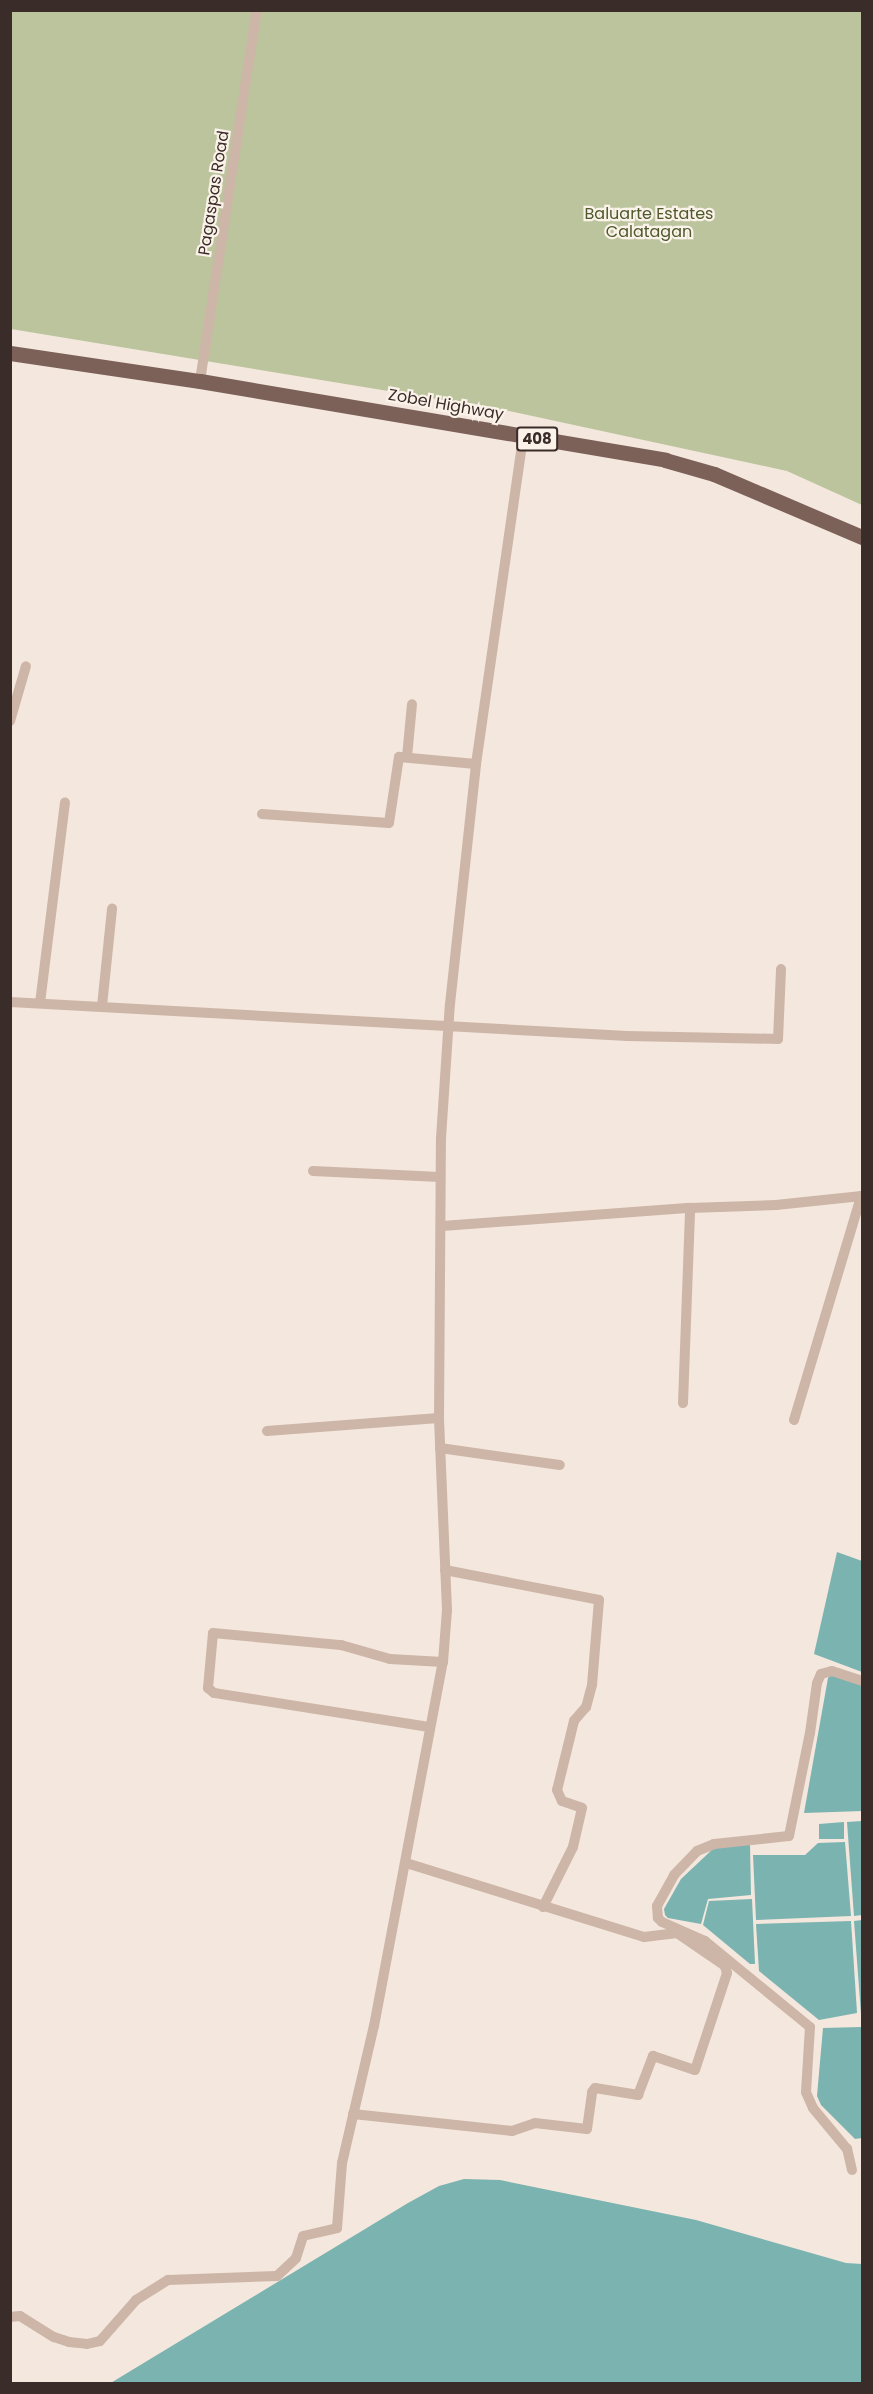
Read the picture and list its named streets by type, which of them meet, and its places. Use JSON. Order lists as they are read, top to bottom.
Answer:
{
  "streets": {
    "main road": ["Zobel Highway", "408"],
    "street": ["Pagaspas Road"]
  },
  "crossings": [
    ["Pagaspas Road", "Zobel Highway"]
  ],
  "parks": ["Baluarte Estates Calatagan"]
}
